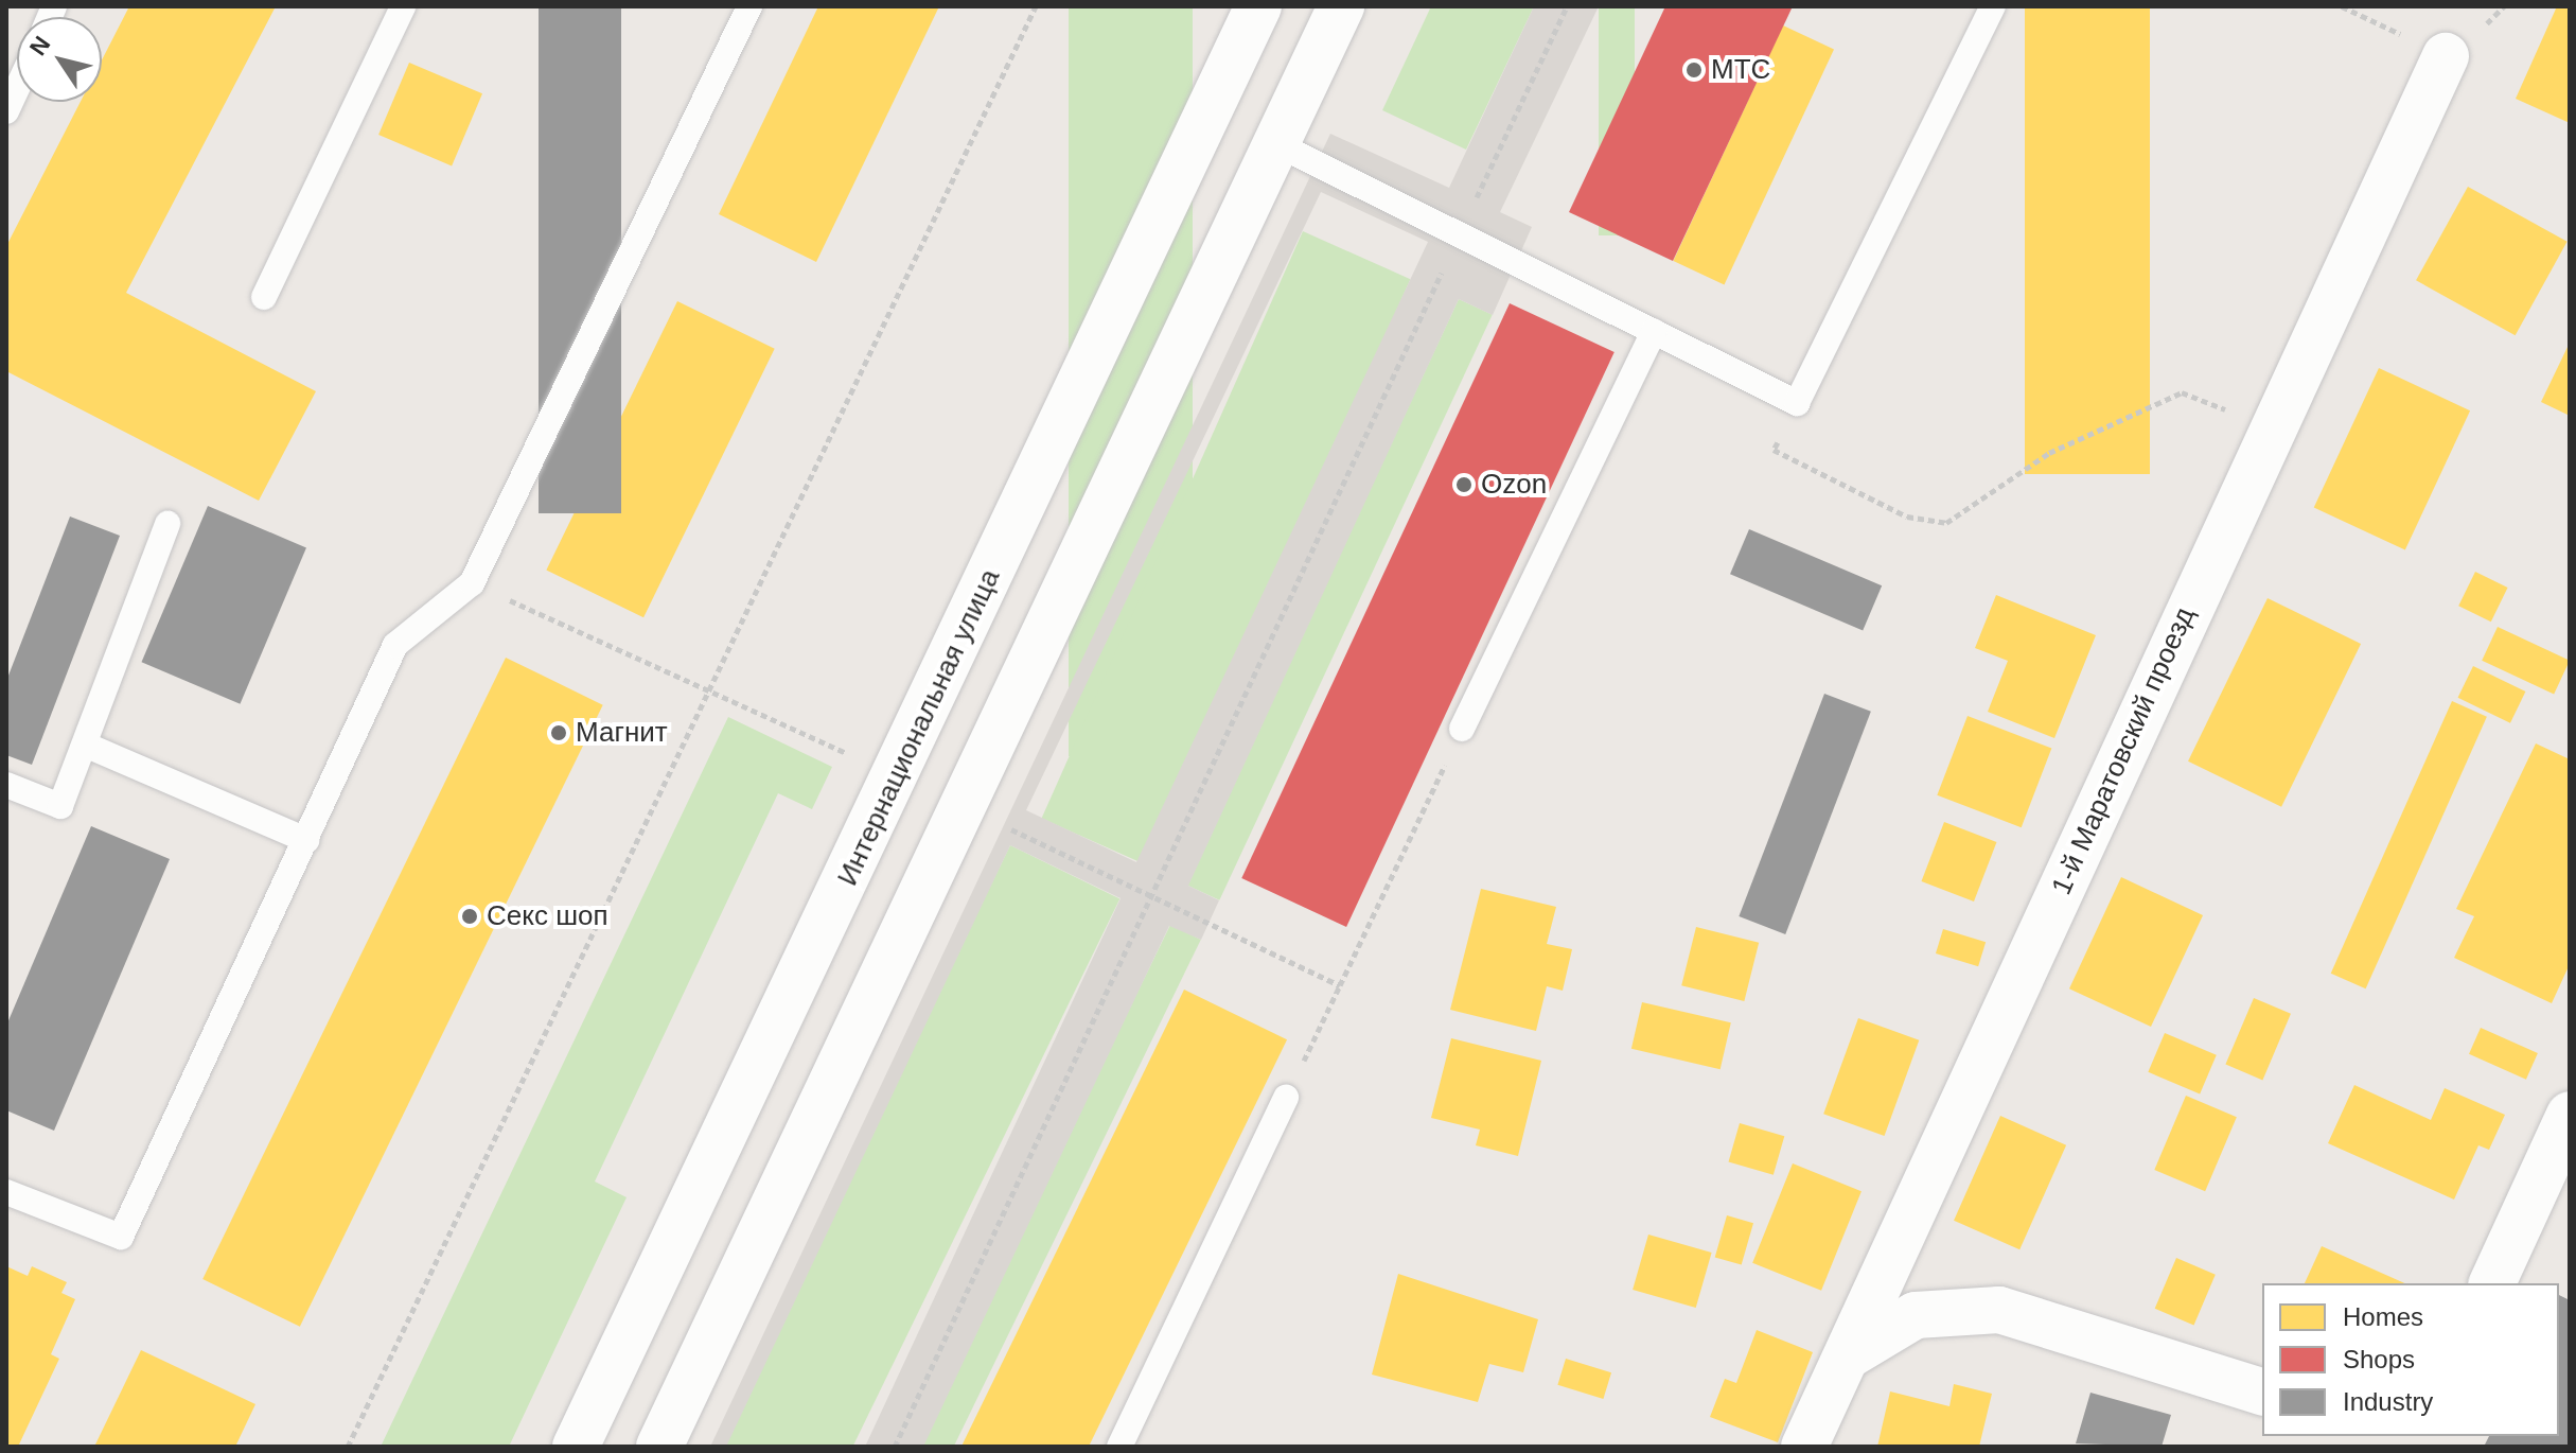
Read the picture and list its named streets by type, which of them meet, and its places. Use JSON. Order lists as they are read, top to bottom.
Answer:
{
  "streets": {
    "main road": ["Интернациональная улица", "1-й Маратовский проезд"]
  },
  "places": [
    "МТС",
    "Ozon",
    "Магнит",
    "Секс шоп"
  ],
  "legend": ["Homes", "Shops", "Industry"],
  "north": "top left"
}
